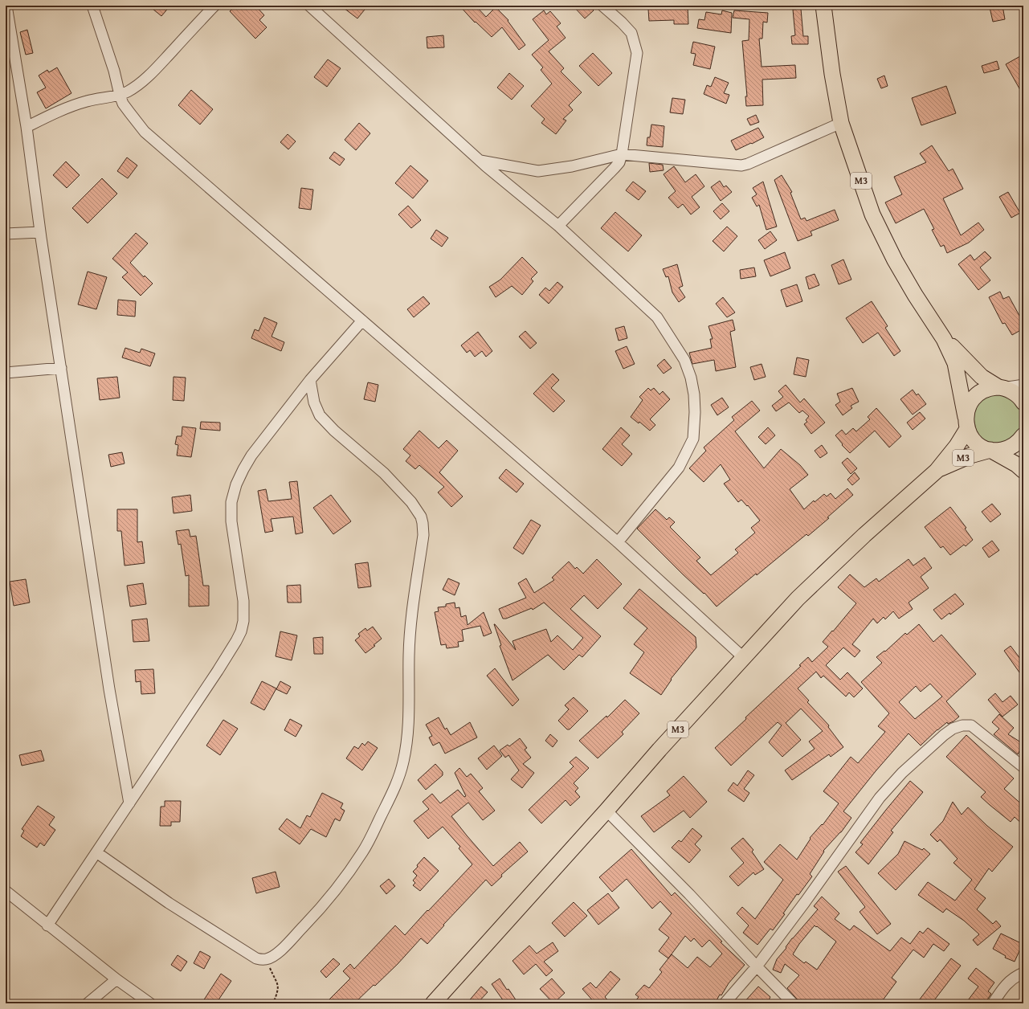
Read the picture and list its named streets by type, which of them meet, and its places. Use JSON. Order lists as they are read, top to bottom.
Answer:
{
  "streets": {
    "highway": ["M3"]
  }
}
